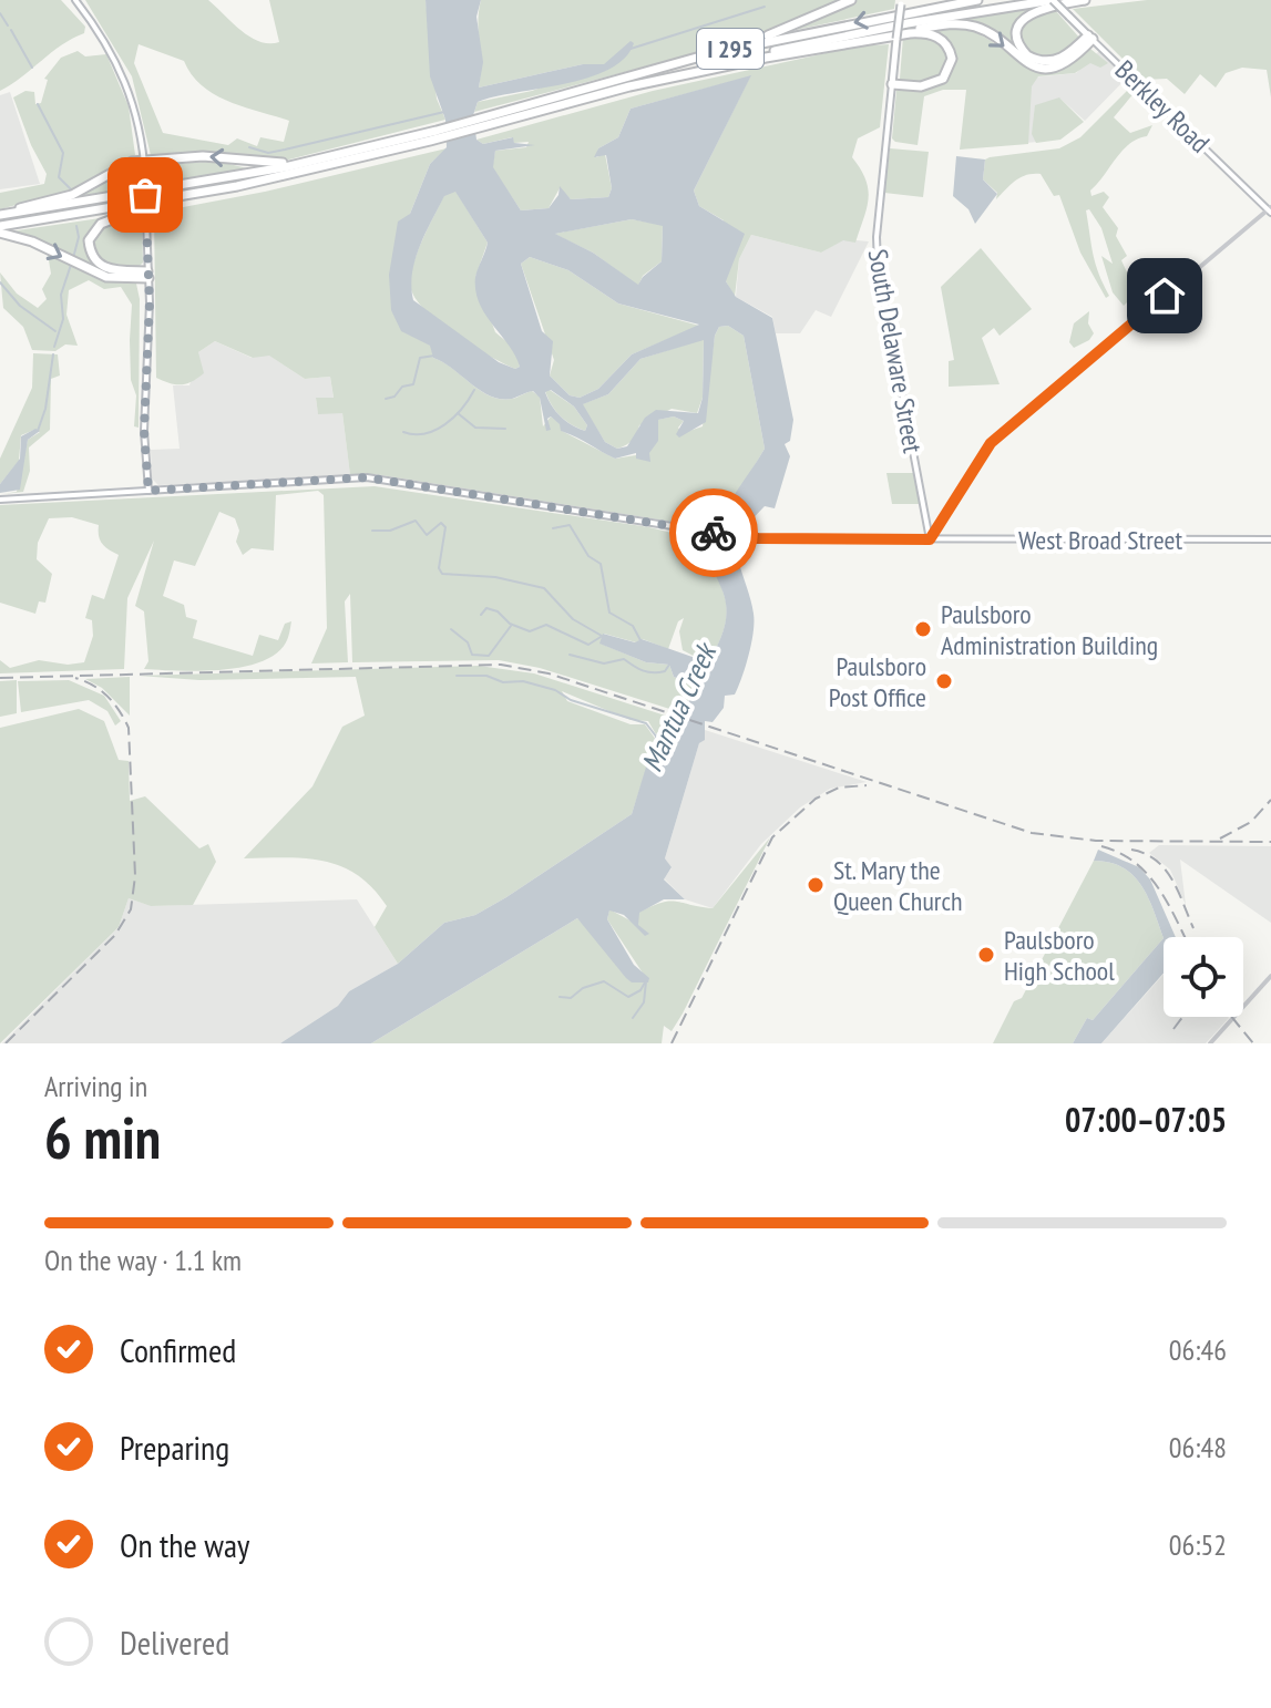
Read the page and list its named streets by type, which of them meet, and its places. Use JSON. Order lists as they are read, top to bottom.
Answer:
{
  "streets": {
    "highway": ["I 295"],
    "main road": ["Berkley Road", "South Delaware Street", "West Broad Street"]
  },
  "crossings": [
    ["I 295", "Berkley Road"],
    ["South Delaware Street", "West Broad Street"]
  ],
  "water": ["Mantua Creek"],
  "places": [
    "Paulsboro Administration Building",
    "Paulsboro Post Office",
    "St. Mary the Queen Church",
    "Paulsboro High School"
  ],
  "page": {
    "heading": ["6 min", "Arriving in", "07:00–07:05"],
    "bar": "On the way · 1.1 km",
    "list": [
      ["Confirmed", "06:46"],
      ["Preparing", "06:48"],
      ["On the way", "06:52"],
      "Delivered"
    ]
  }
}
